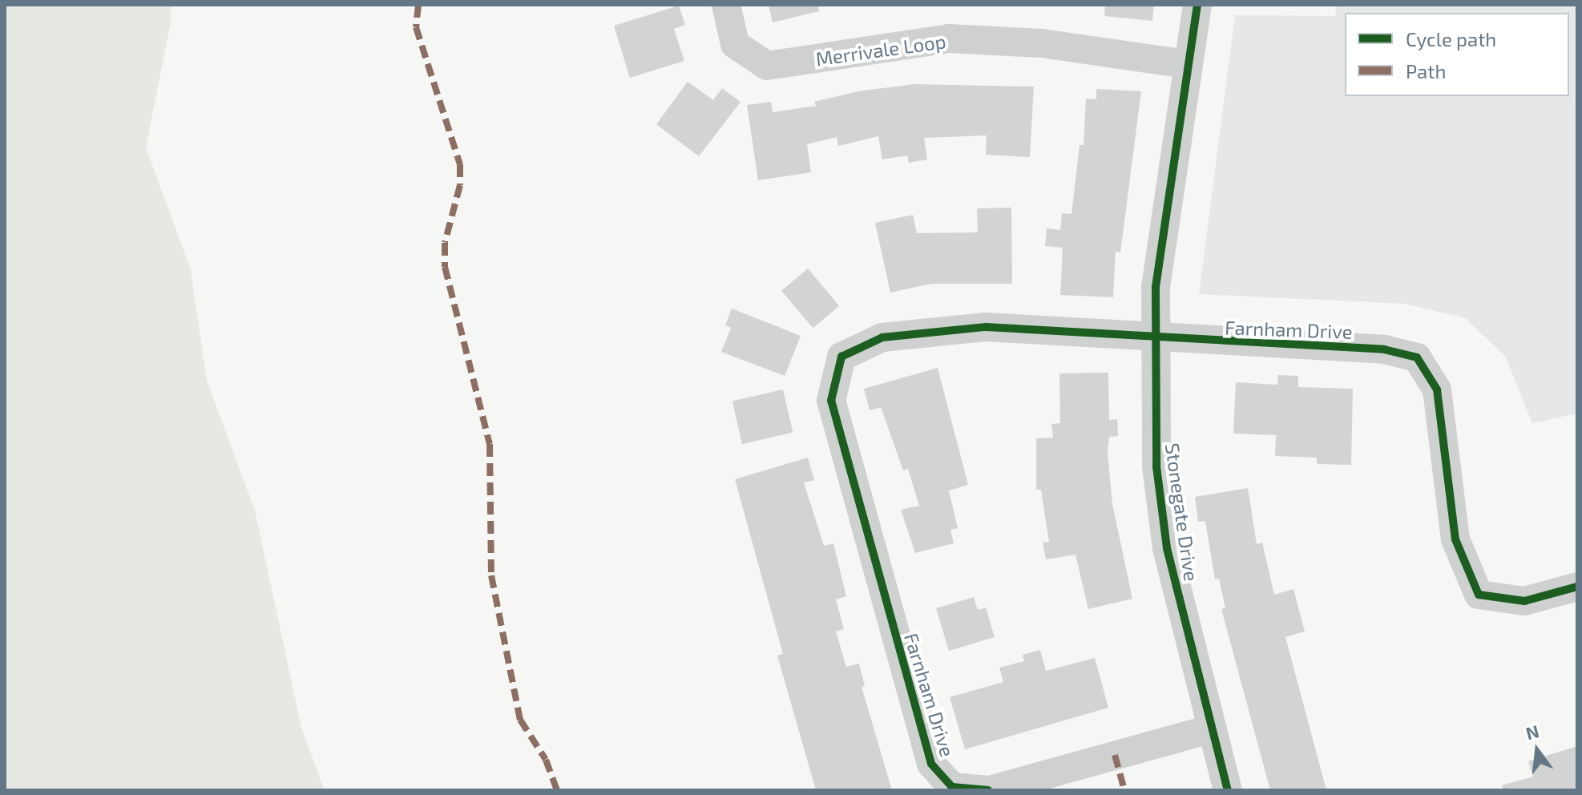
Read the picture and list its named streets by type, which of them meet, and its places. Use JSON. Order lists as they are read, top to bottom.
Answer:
{
  "streets": {
    "street": ["Merrivale Loop", "Farnham Drive", "Stonegate Drive"]
  },
  "crossings": [
    ["Merrivale Loop", "Stonegate Drive"],
    ["Farnham Drive", "Stonegate Drive"]
  ],
  "legend": ["Cycle path", "Path"],
  "north": "top"
}
